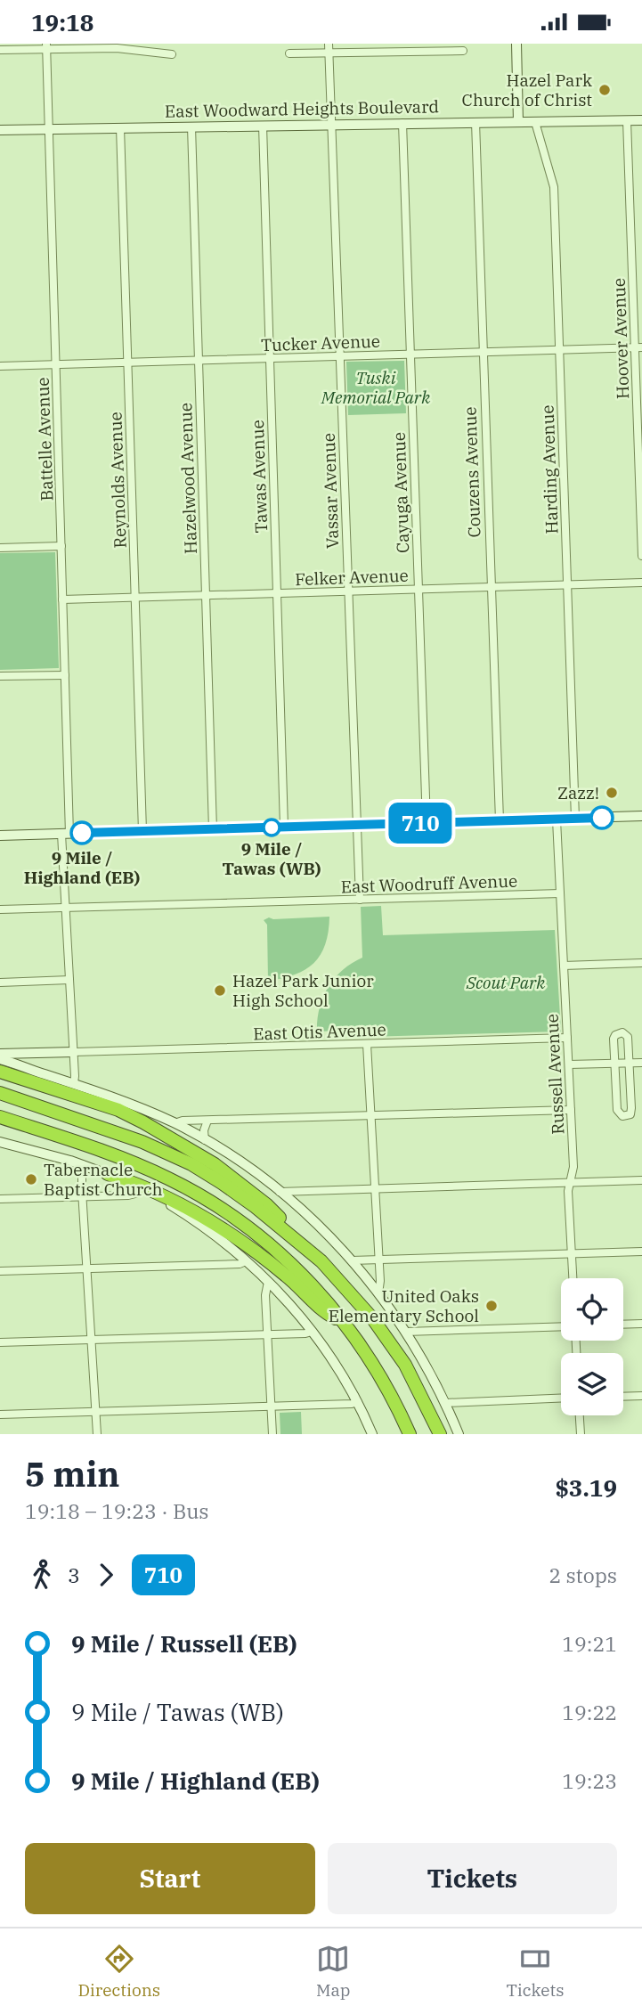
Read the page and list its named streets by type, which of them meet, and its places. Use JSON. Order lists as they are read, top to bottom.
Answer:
{
  "streets": {
    "main road": ["East Woodward Heights Boulevard"],
    "street": [
      "Hoover Avenue",
      "Tucker Avenue",
      "Battelle Avenue",
      "Harding Avenue",
      "Couzens Avenue",
      "Tawas Avenue",
      "Hazelwood Avenue",
      "Reynolds Avenue",
      "Vassar Avenue",
      "Cayuga Avenue",
      "Felker Avenue",
      "East Woodruff Avenue",
      "East Otis Avenue",
      "Russell Avenue"
    ]
  },
  "crossings": [
    ["East Woodward Heights Boulevard", "Hoover Avenue"],
    ["East Woodward Heights Boulevard", "Battelle Avenue"],
    ["East Woodward Heights Boulevard", "Harding Avenue"],
    ["East Woodward Heights Boulevard", "Couzens Avenue"],
    ["East Woodward Heights Boulevard", "Tawas Avenue"],
    ["East Woodward Heights Boulevard", "Hazelwood Avenue"],
    ["East Woodward Heights Boulevard", "Reynolds Avenue"],
    ["East Woodward Heights Boulevard", "Vassar Avenue"],
    ["East Woodward Heights Boulevard", "Cayuga Avenue"],
    ["Hoover Avenue", "Tucker Avenue"],
    ["Tucker Avenue", "Battelle Avenue"],
    ["Tucker Avenue", "Harding Avenue"],
    ["Tucker Avenue", "Couzens Avenue"],
    ["Tucker Avenue", "Tawas Avenue"],
    ["Tucker Avenue", "Hazelwood Avenue"],
    ["Tucker Avenue", "Reynolds Avenue"],
    ["Tucker Avenue", "Vassar Avenue"],
    ["Tucker Avenue", "Cayuga Avenue"],
    ["Battelle Avenue", "Felker Avenue"],
    ["Battelle Avenue", "East Woodruff Avenue"],
    ["Battelle Avenue", "East Otis Avenue"],
    ["Harding Avenue", "Felker Avenue"],
    ["Couzens Avenue", "Felker Avenue"],
    ["Tawas Avenue", "Felker Avenue"],
    ["Hazelwood Avenue", "Felker Avenue"],
    ["Reynolds Avenue", "Felker Avenue"],
    ["Vassar Avenue", "Felker Avenue"],
    ["Vassar Avenue", "East Woodruff Avenue"],
    ["Cayuga Avenue", "Felker Avenue"],
    ["East Woodruff Avenue", "Russell Avenue"],
    ["East Otis Avenue", "Russell Avenue"]
  ],
  "parks": ["Tuski Memorial Park", "Scout Park"],
  "places": [
    "Hazel Park Church of Christ",
    "Zazz!",
    "9 Mile / Tawas (WB)",
    "9 Mile / Highland (EB)",
    "Hazel Park Junior High School",
    "Tabernacle Baptist Church",
    "United Oaks Elementary School"
  ],
  "lines": ["bus line 710"],
  "page": {
    "status": "19:18",
    "on_map": "710",
    "heading": ["5 min", "19:18 – 19:23 · Bus", "$3.19"],
    "legs": ["3", "710", "2 stops"],
    "list": [
      {
        "name": "9 Mile / Russell (EB)",
        "value": "19:21"
      },
      {
        "name": "9 Mile / Tawas (WB)",
        "value": "19:22"
      },
      {
        "name": "9 Mile / Highland (EB)",
        "value": "19:23"
      }
    ],
    "buttons": ["Start", "Tickets"],
    "tabs": ["Directions", "Map", "Tickets"]
  }
}
